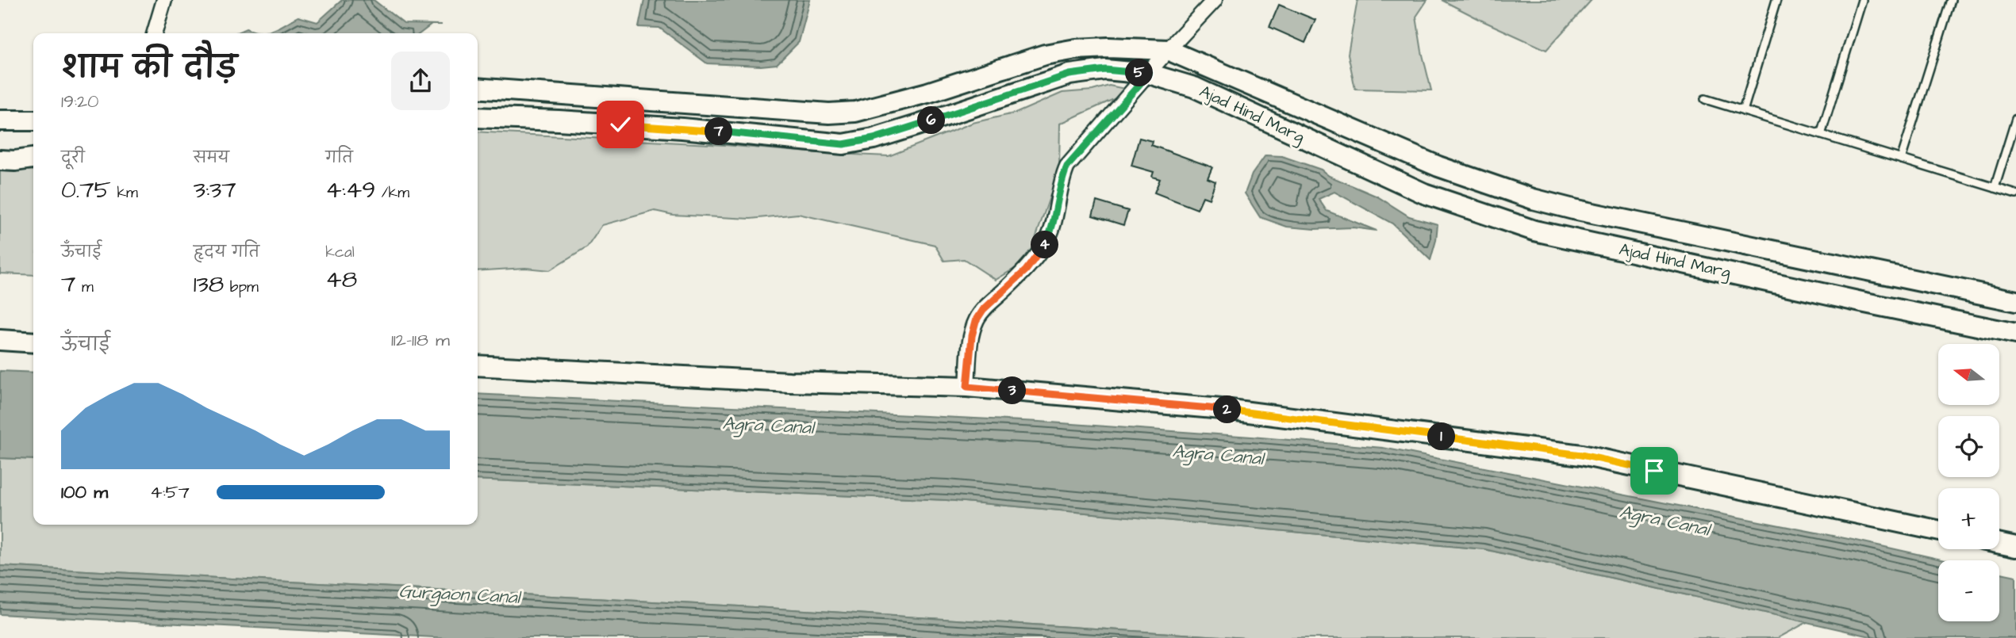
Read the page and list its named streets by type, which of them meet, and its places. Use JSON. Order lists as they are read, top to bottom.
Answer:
{
  "streets": {
    "street": ["Ajad Hind Marg"]
  },
  "water": ["Agra Canal", "Gurgaon Canal"],
  "north": "left",
  "page": {
    "heading": ["शाम की दौड़", "19:20"],
    "pins": [
      "5",
      "6",
      "7",
      "4",
      "3",
      "2",
      "1"
    ],
    "stats": [
      ["दूरी", "0.75 km"],
      ["समय", "3:37"],
      ["गति", "4:49 /km"],
      ["ऊँचाई", "7 m"],
      ["हृदय गति", "138 bpm"],
      ["kcal", "48"]
    ],
    "chart": ["ऊँचाई", "112–118 m"],
    "map_buttons": ["+", "−"],
    "list": [
      {
        "name": "100 m",
        "note": "4:57"
      }
    ]
  }
}
